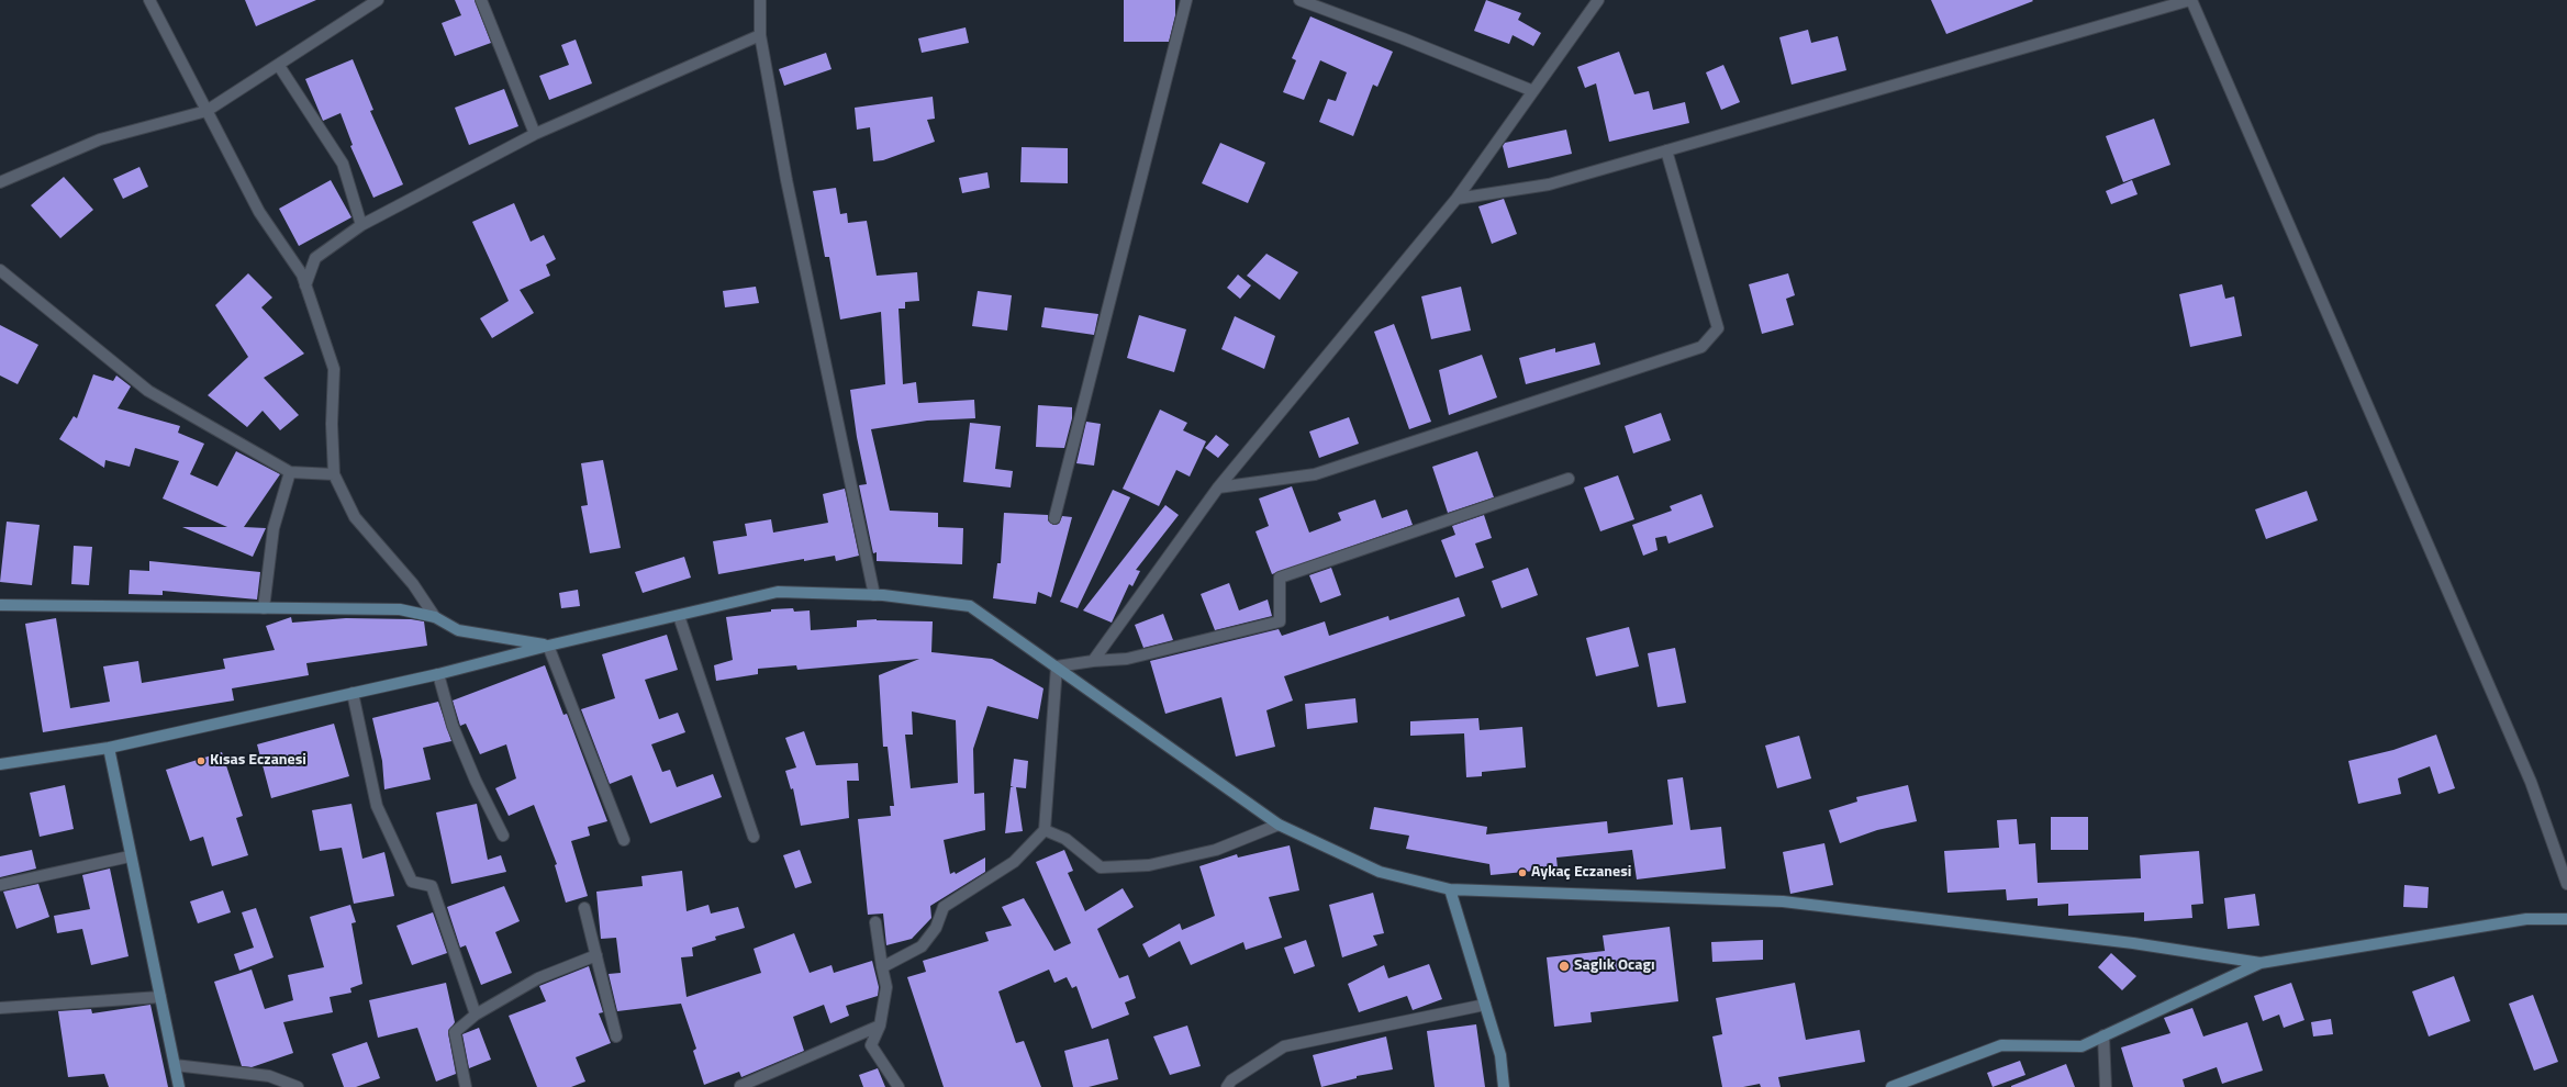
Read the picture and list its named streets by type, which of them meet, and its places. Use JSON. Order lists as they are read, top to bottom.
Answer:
{
  "places": ["Kısas Eczanesi", "Aykaç Eczanesi", "Saglık Ocagı"]
}
